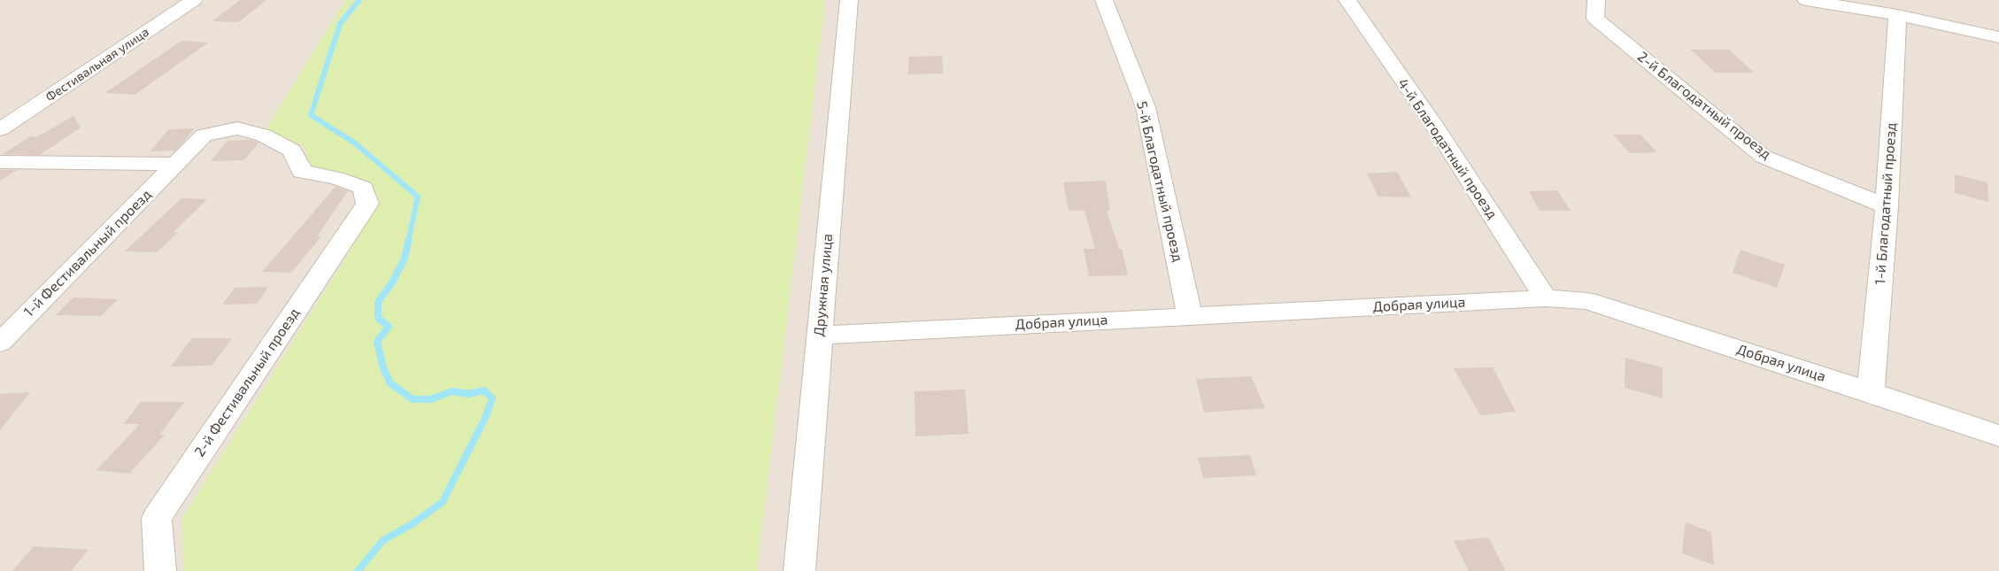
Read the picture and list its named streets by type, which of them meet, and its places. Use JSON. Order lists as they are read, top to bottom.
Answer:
{
  "streets": {
    "street": [
      "Фестивальная улица",
      "2-й Благодатный проезд",
      "4-й Благодатный проезд",
      "5-й Благодатный проезд",
      "1-й Благодатный проезд",
      "1-й Фестивальный проезд",
      "Дружная улица",
      "Добрая улица",
      "2-й Фестивальный проезд"
    ]
  },
  "crossings": [
    ["2-й Благодатный проезд", "1-й Благодатный проезд"],
    ["4-й Благодатный проезд", "Добрая улица"],
    ["5-й Благодатный проезд", "Добрая улица"],
    ["1-й Благодатный проезд", "Добрая улица"],
    ["1-й Фестивальный проезд", "2-й Фестивальный проезд"],
    ["Дружная улица", "Добрая улица"]
  ]
}
